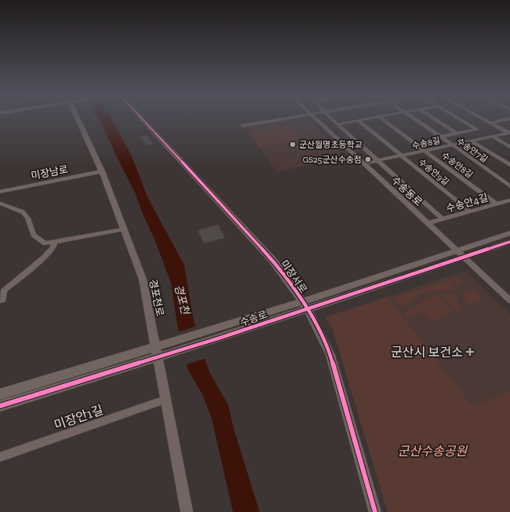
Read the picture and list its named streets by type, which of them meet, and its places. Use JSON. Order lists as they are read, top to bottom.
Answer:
{
  "streets": {
    "street": [
      "수송8길",
      "수송안7길",
      "수송안8길",
      "미장남로",
      "수송안9길",
      "수송동로",
      "수송안4길",
      "미장서로",
      "경포천로",
      "수송로",
      "미장안1길"
    ]
  },
  "crossings": [
    ["수송8길", "수송안7길"],
    ["수송8길", "수송안8길"],
    ["수송8길", "수송안9길"],
    ["수송8길", "수송동로"],
    ["수송안8길", "수송안4길"],
    ["미장남로", "경포천로"],
    ["수송안9길", "수송안4길"],
    ["수송동로", "수송안4길"],
    ["수송동로", "수송로"],
    ["미장서로", "수송로"],
    ["경포천로", "수송로"],
    ["경포천로", "미장안1길"]
  ],
  "water": ["경포천"],
  "parks": ["군산수송공원"],
  "places": {
    "other": ["군산월명초등학교", "GS25군산수송점"],
    "health": ["군산시 보건소"]
  }
}
